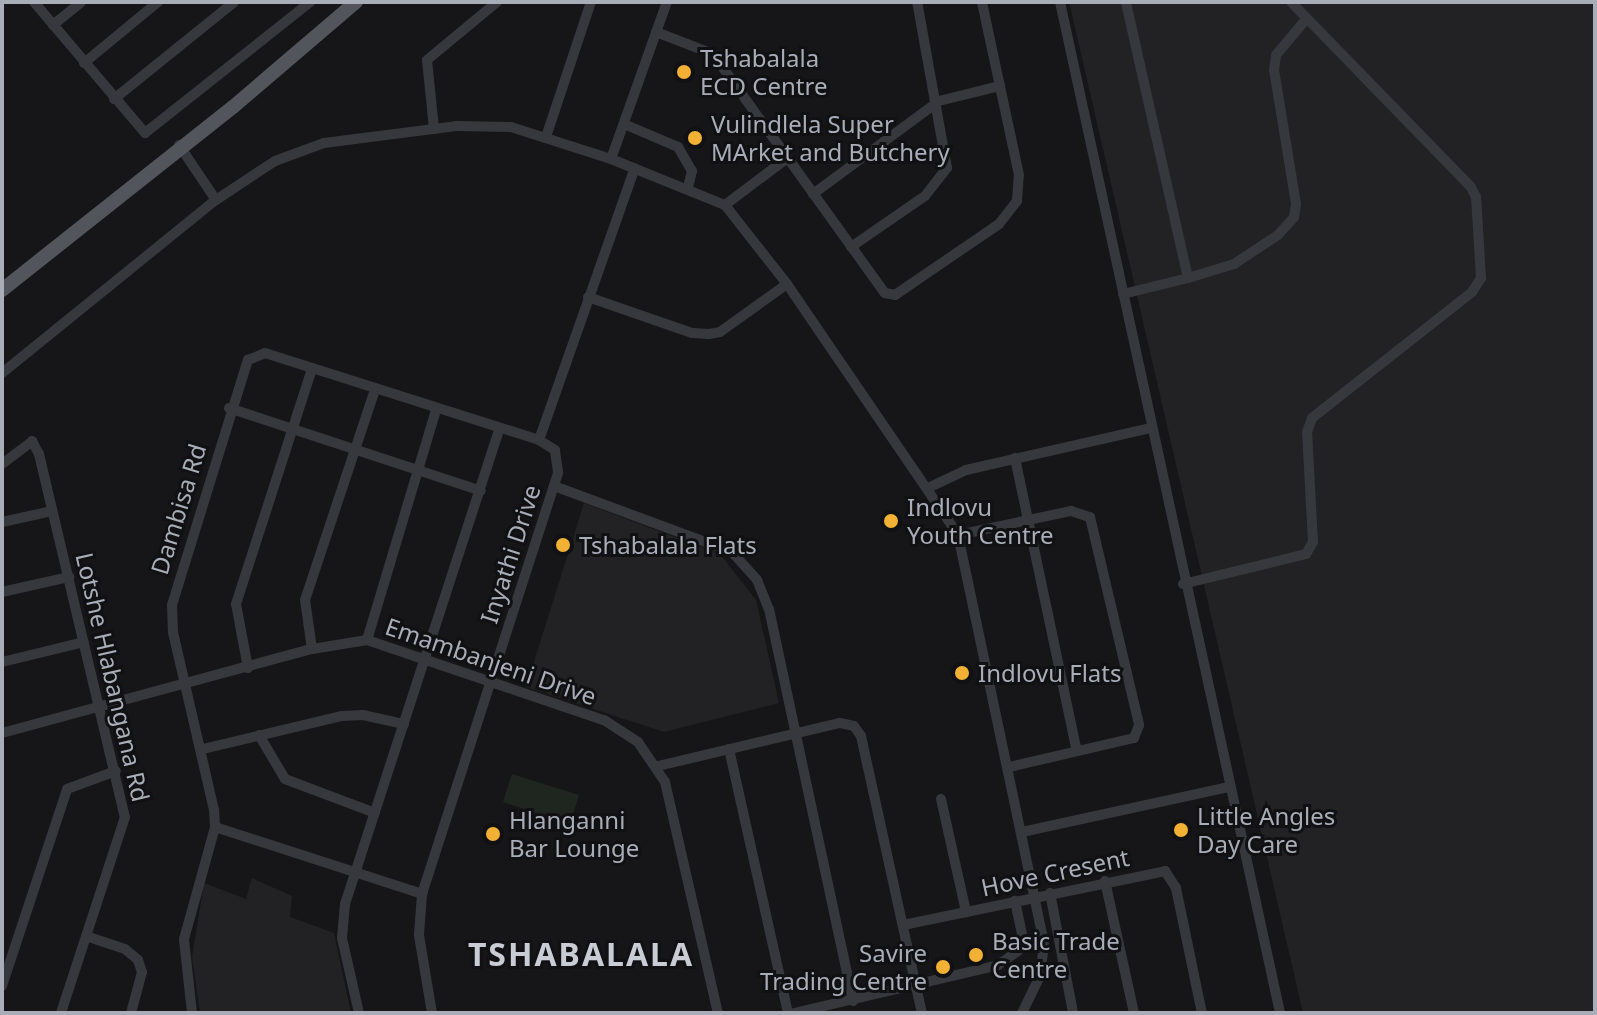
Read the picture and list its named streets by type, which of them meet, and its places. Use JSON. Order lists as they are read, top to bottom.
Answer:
{
  "streets": {
    "street": [
      "Dambisa Rd",
      "Inyathi Drive",
      "Emambanjeni Drive",
      "Lotshe Hlabangana Rd",
      "Hove Cresent"
    ]
  },
  "crossings": [
    ["Dambisa Rd", "Emambanjeni Drive"],
    ["Inyathi Drive", "Emambanjeni Drive"],
    ["Emambanjeni Drive", "Lotshe Hlabangana Rd"]
  ],
  "districts": ["TSHABALALA"],
  "places": [
    "Tshabalala ECD Centre",
    "Vulindlela Super MArket and Butchery",
    "Indlovu Youth Centre",
    "Tshabalala Flats",
    "Indlovu Flats",
    "Little Angles Day Care",
    "Hlanganni Bar Lounge",
    "Basic Trade Centre",
    "Savire Trading Centre"
  ]
}
